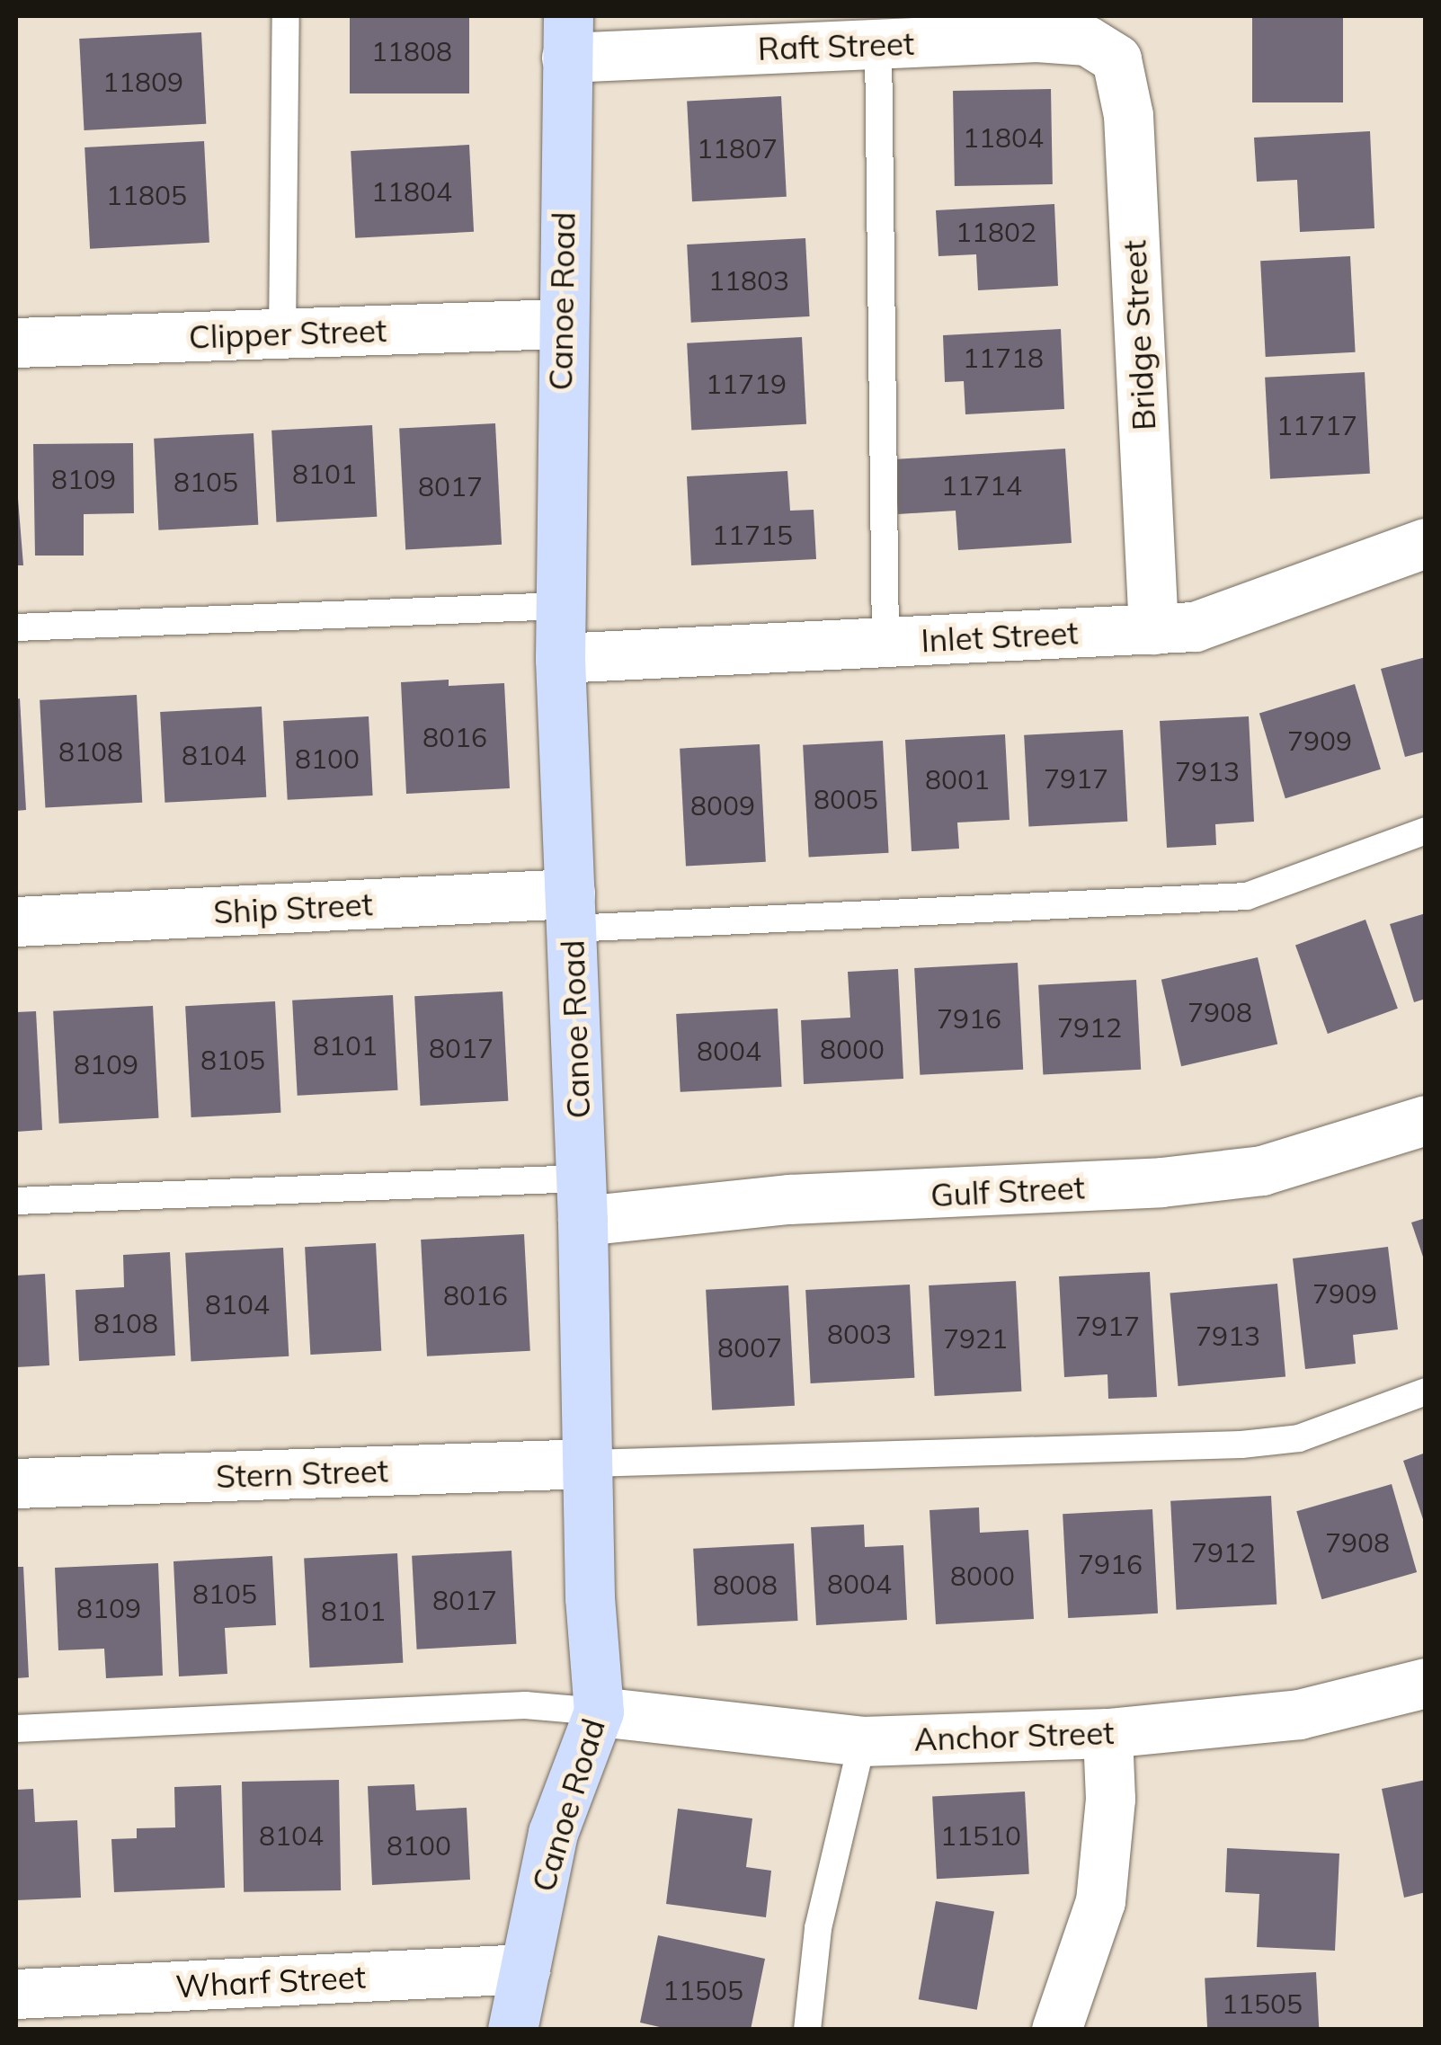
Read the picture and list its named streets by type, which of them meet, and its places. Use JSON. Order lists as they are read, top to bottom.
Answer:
{
  "streets": {
    "street": [
      "Raft Street",
      "Canoe Road",
      "Clipper Street",
      "Bridge Street",
      "Inlet Street",
      "Ship Street",
      "Gulf Street",
      "Stern Street",
      "Anchor Street",
      "Wharf Street"
    ]
  },
  "crossings": [
    ["Raft Street", "Canoe Road"],
    ["Raft Street", "Bridge Street"],
    ["Canoe Road", "Clipper Street"],
    ["Canoe Road", "Inlet Street"],
    ["Canoe Road", "Ship Street"],
    ["Canoe Road", "Gulf Street"],
    ["Canoe Road", "Stern Street"],
    ["Canoe Road", "Anchor Street"],
    ["Canoe Road", "Wharf Street"],
    ["Bridge Street", "Inlet Street"]
  ],
  "house_numbers": [
    "11808",
    "11809",
    "11804",
    "11807",
    "11804",
    "11805",
    "11802",
    "11803",
    "11718",
    "11719",
    "11717",
    "8101",
    "8109",
    "8105",
    "11714",
    "8017",
    "11715",
    "8016",
    "7909",
    "8108",
    "8104",
    "8100",
    "7913",
    "7917",
    "8001",
    "8005",
    "8009",
    "7908",
    "7916",
    "7912",
    "8101",
    "8017",
    "8000",
    "8004",
    "8105",
    "8109",
    "7909",
    "8016",
    "8104",
    "8108",
    "7917",
    "8003",
    "7913",
    "7921",
    "8007",
    "7908",
    "7912",
    "7916",
    "8000",
    "8004",
    "8008",
    "8105",
    "8017",
    "8109",
    "8101",
    "8104",
    "11510",
    "8100",
    "11505",
    "11505"
  ]
}
